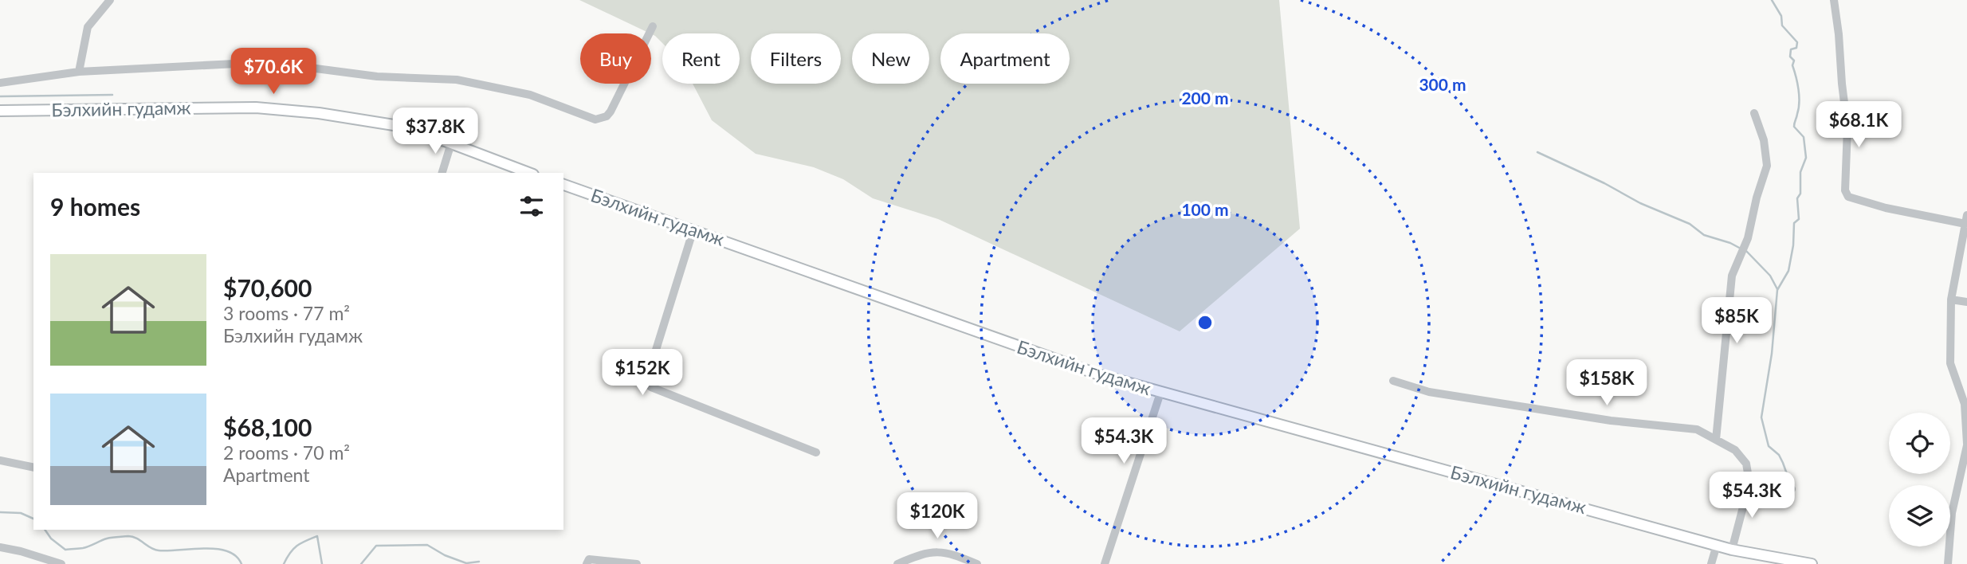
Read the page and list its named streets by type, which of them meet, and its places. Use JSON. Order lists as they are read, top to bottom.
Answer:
{
  "streets": {
    "main road": ["Бэлхийн гудамж"]
  },
  "page": {
    "chip": [
      "Buy",
      "Rent",
      "Filters",
      "New",
      "Apartment"
    ],
    "price": [
      "$70.6K",
      "$68.1K",
      "$37.8K",
      "$85K",
      "$152K",
      "$158K",
      "$54.3K",
      "$54.3K",
      "$120K"
    ],
    "heading": "9 homes",
    "list": [
      {
        "name": "$70,600",
        "note": "3 rooms · 77 m² · Бэлхийн гудамж"
      },
      {
        "name": "$68,100",
        "note": "2 rooms · 70 m² · Apartment"
      }
    ]
  },
  "rings": ["300 m", "200 m", "100 m"]
}
